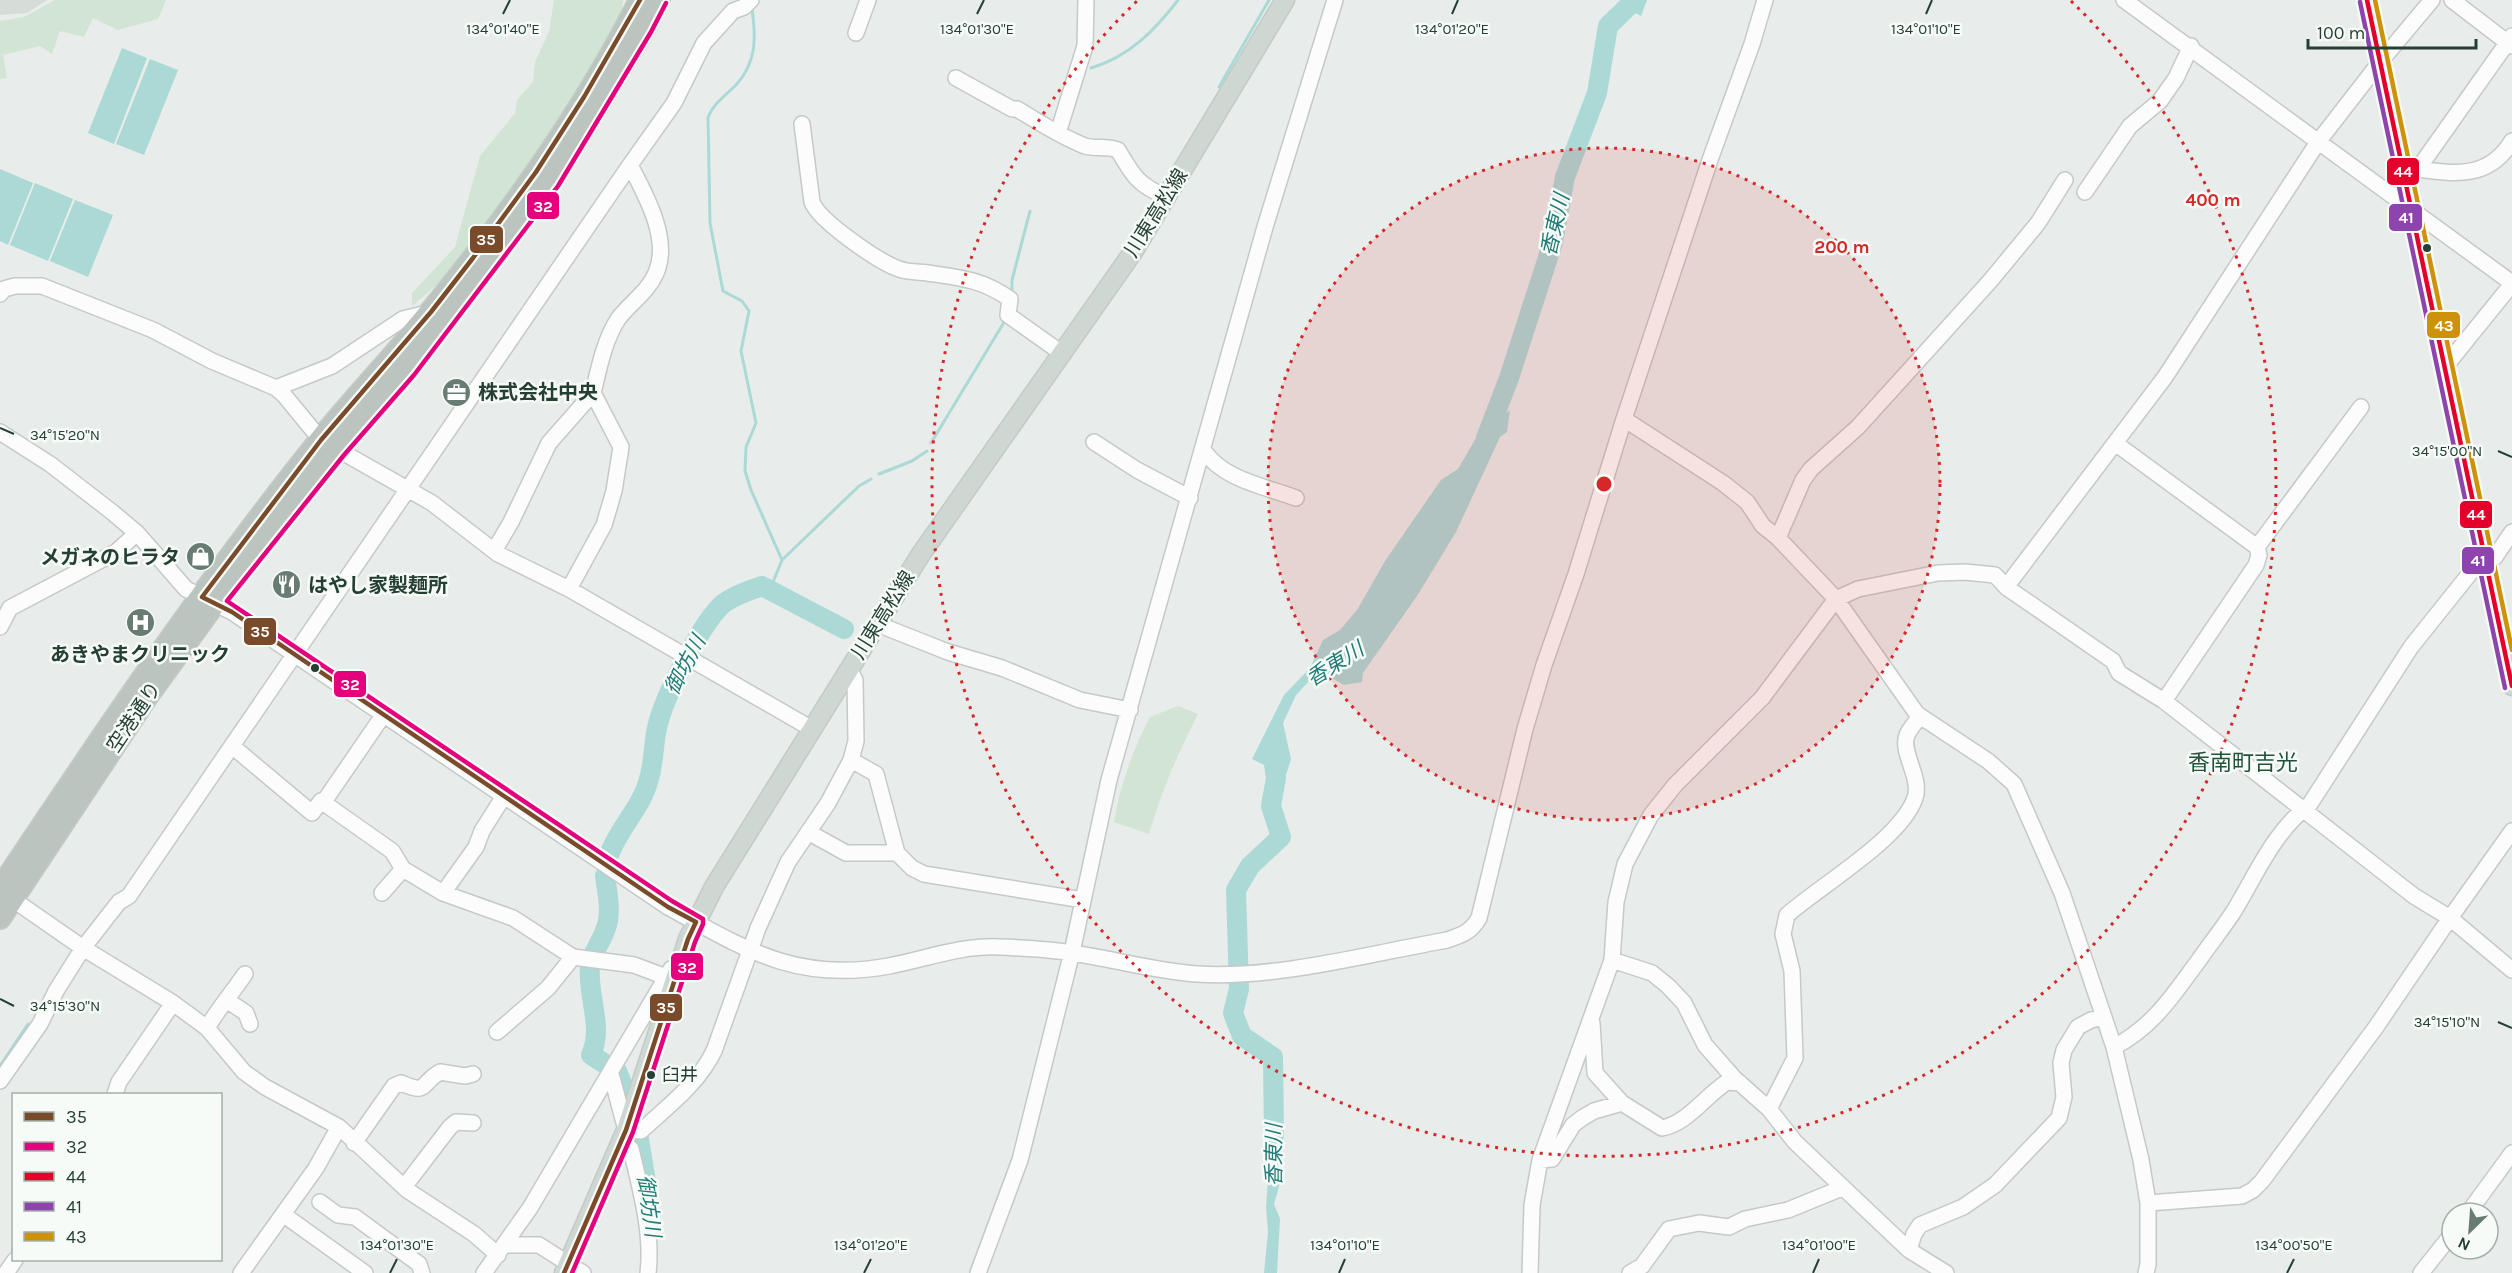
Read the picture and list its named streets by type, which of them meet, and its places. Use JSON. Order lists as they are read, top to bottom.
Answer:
{
  "streets": {
    "highway": ["空港通り"],
    "main road": ["川東高松線"]
  },
  "districts": ["香南町吉光"],
  "water": ["香東川", "御坊川"],
  "places": {
    "office": ["株式会社中央"],
    "shop": ["メガネのヒラタ"],
    "restaurant": ["はやし家製麺所"],
    "hospital": ["あきやまクリニック"],
    "other": ["臼井"]
  },
  "lines": [
    "transit line 35",
    "transit line 44",
    "transit line 43",
    "transit line 41",
    "transit line 32"
  ],
  "legend": [
    "35",
    "32",
    "44",
    "41",
    "43"
  ],
  "scale_bar": "100 m",
  "north": "bottom left",
  "coordinates": [
    "134°01'40\"E",
    "134°01'30\"E",
    "134°01'20\"E",
    "134°01'10\"E",
    "34°15'20\"N",
    "34°15'00\"N",
    "34°15'30\"N",
    "34°15'10\"N",
    "134°01'00\"E",
    "134°00'50\"E"
  ],
  "rings": ["400 m", "200 m"]
}
